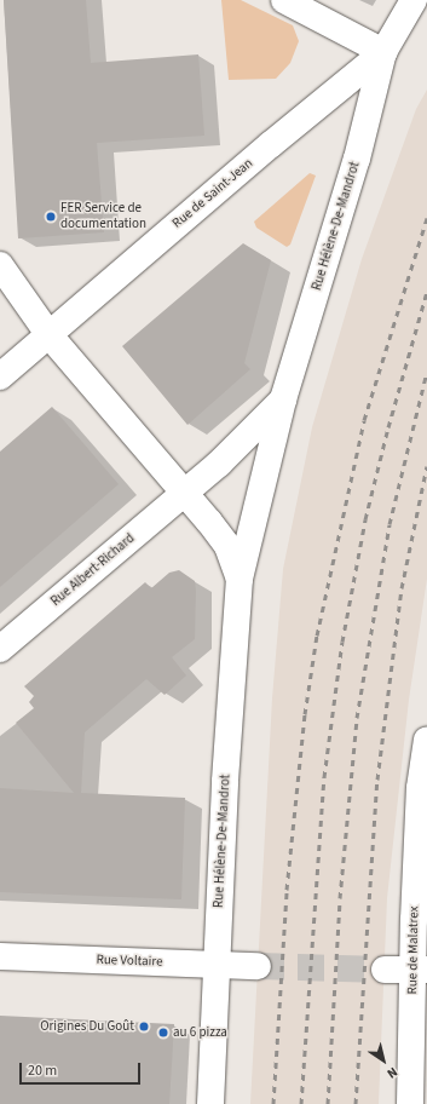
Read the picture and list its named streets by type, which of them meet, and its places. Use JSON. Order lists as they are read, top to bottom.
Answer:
{
  "streets": {
    "main road": [
      "Rue de Saint-Jean",
      "Rue Hélène-De-Mandrot",
      "Rue Albert-Richard",
      "Rue de Malatrex",
      "Rue Voltaire"
    ]
  },
  "crossings": [
    ["Rue de Saint-Jean", "Rue Hélène-De-Mandrot"],
    ["Rue Hélène-De-Mandrot", "Rue Albert-Richard"],
    ["Rue Hélène-De-Mandrot", "Rue Voltaire"]
  ],
  "places": ["FER Service de documentation", "Origines Du Goût", "au 6 pizza"],
  "scale_bar": "20 m",
  "north": "bottom right"
}
